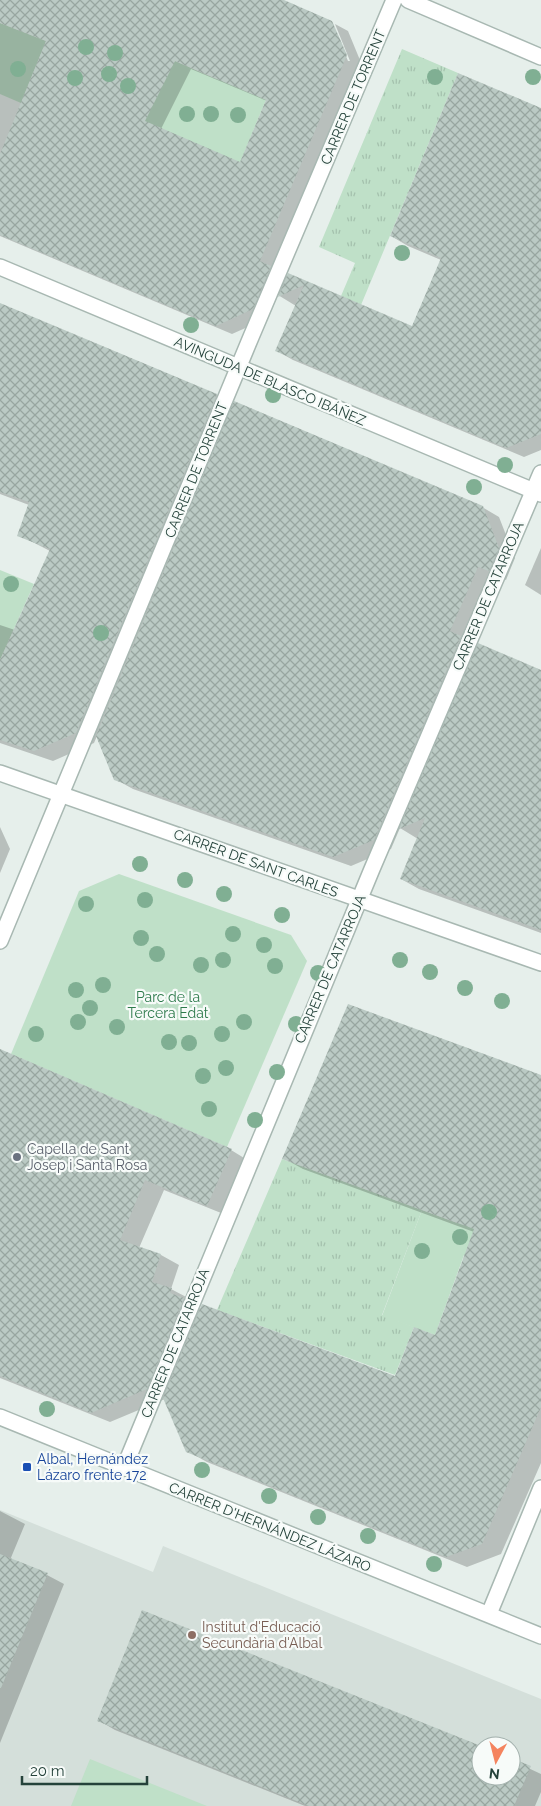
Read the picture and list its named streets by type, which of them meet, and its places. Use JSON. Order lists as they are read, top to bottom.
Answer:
{
  "streets": {
    "street": [
      "CARRER DE TORRENT",
      "AVINGUDA DE BLASCO IBÁÑEZ",
      "CARRER DE CATARROJA",
      "CARRER DE SANT CARLES",
      "CARRER D'HERNÁNDEZ LÁZARO"
    ]
  },
  "crossings": [
    ["CARRER DE TORRENT", "AVINGUDA DE BLASCO IBÁÑEZ"],
    ["CARRER DE TORRENT", "CARRER DE SANT CARLES"],
    ["AVINGUDA DE BLASCO IBÁÑEZ", "CARRER DE CATARROJA"],
    ["CARRER DE CATARROJA", "CARRER DE SANT CARLES"],
    ["CARRER DE CATARROJA", "CARRER D'HERNÁNDEZ LÁZARO"]
  ],
  "parks": ["Parc de la Tercera Edat"],
  "places": {
    "other": ["Capella de Sant Josep i Santa Rosa", "Institut d'Educació Secundària d'Albal"],
    "transit": ["Albal, Hernández Lázaro frente 172"]
  },
  "scale_bar": "20 m",
  "north": "bottom"
}
